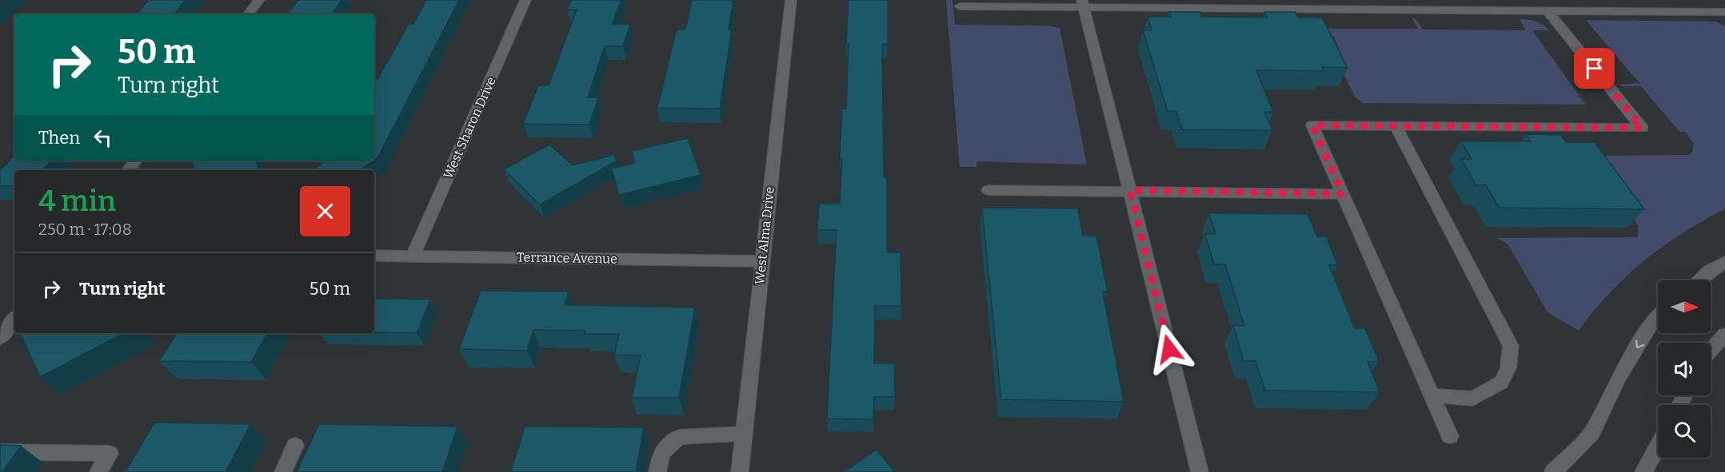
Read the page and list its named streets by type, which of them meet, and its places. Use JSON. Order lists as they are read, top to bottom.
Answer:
{
  "streets": {
    "street": ["West Sharon Drive", "West Alma Drive", "Terrance Avenue"]
  },
  "crossings": [
    ["West Sharon Drive", "Terrance Avenue"],
    ["West Alma Drive", "Terrance Avenue"]
  ],
  "north": "right",
  "page": {
    "turn": ["50 m", "Turn right"],
    "then": "Then",
    "heading": ["4 min", "250 m · 17:08"],
    "list": [
      {
        "name": "Turn right",
        "value": "50 m"
      }
    ]
  }
}
